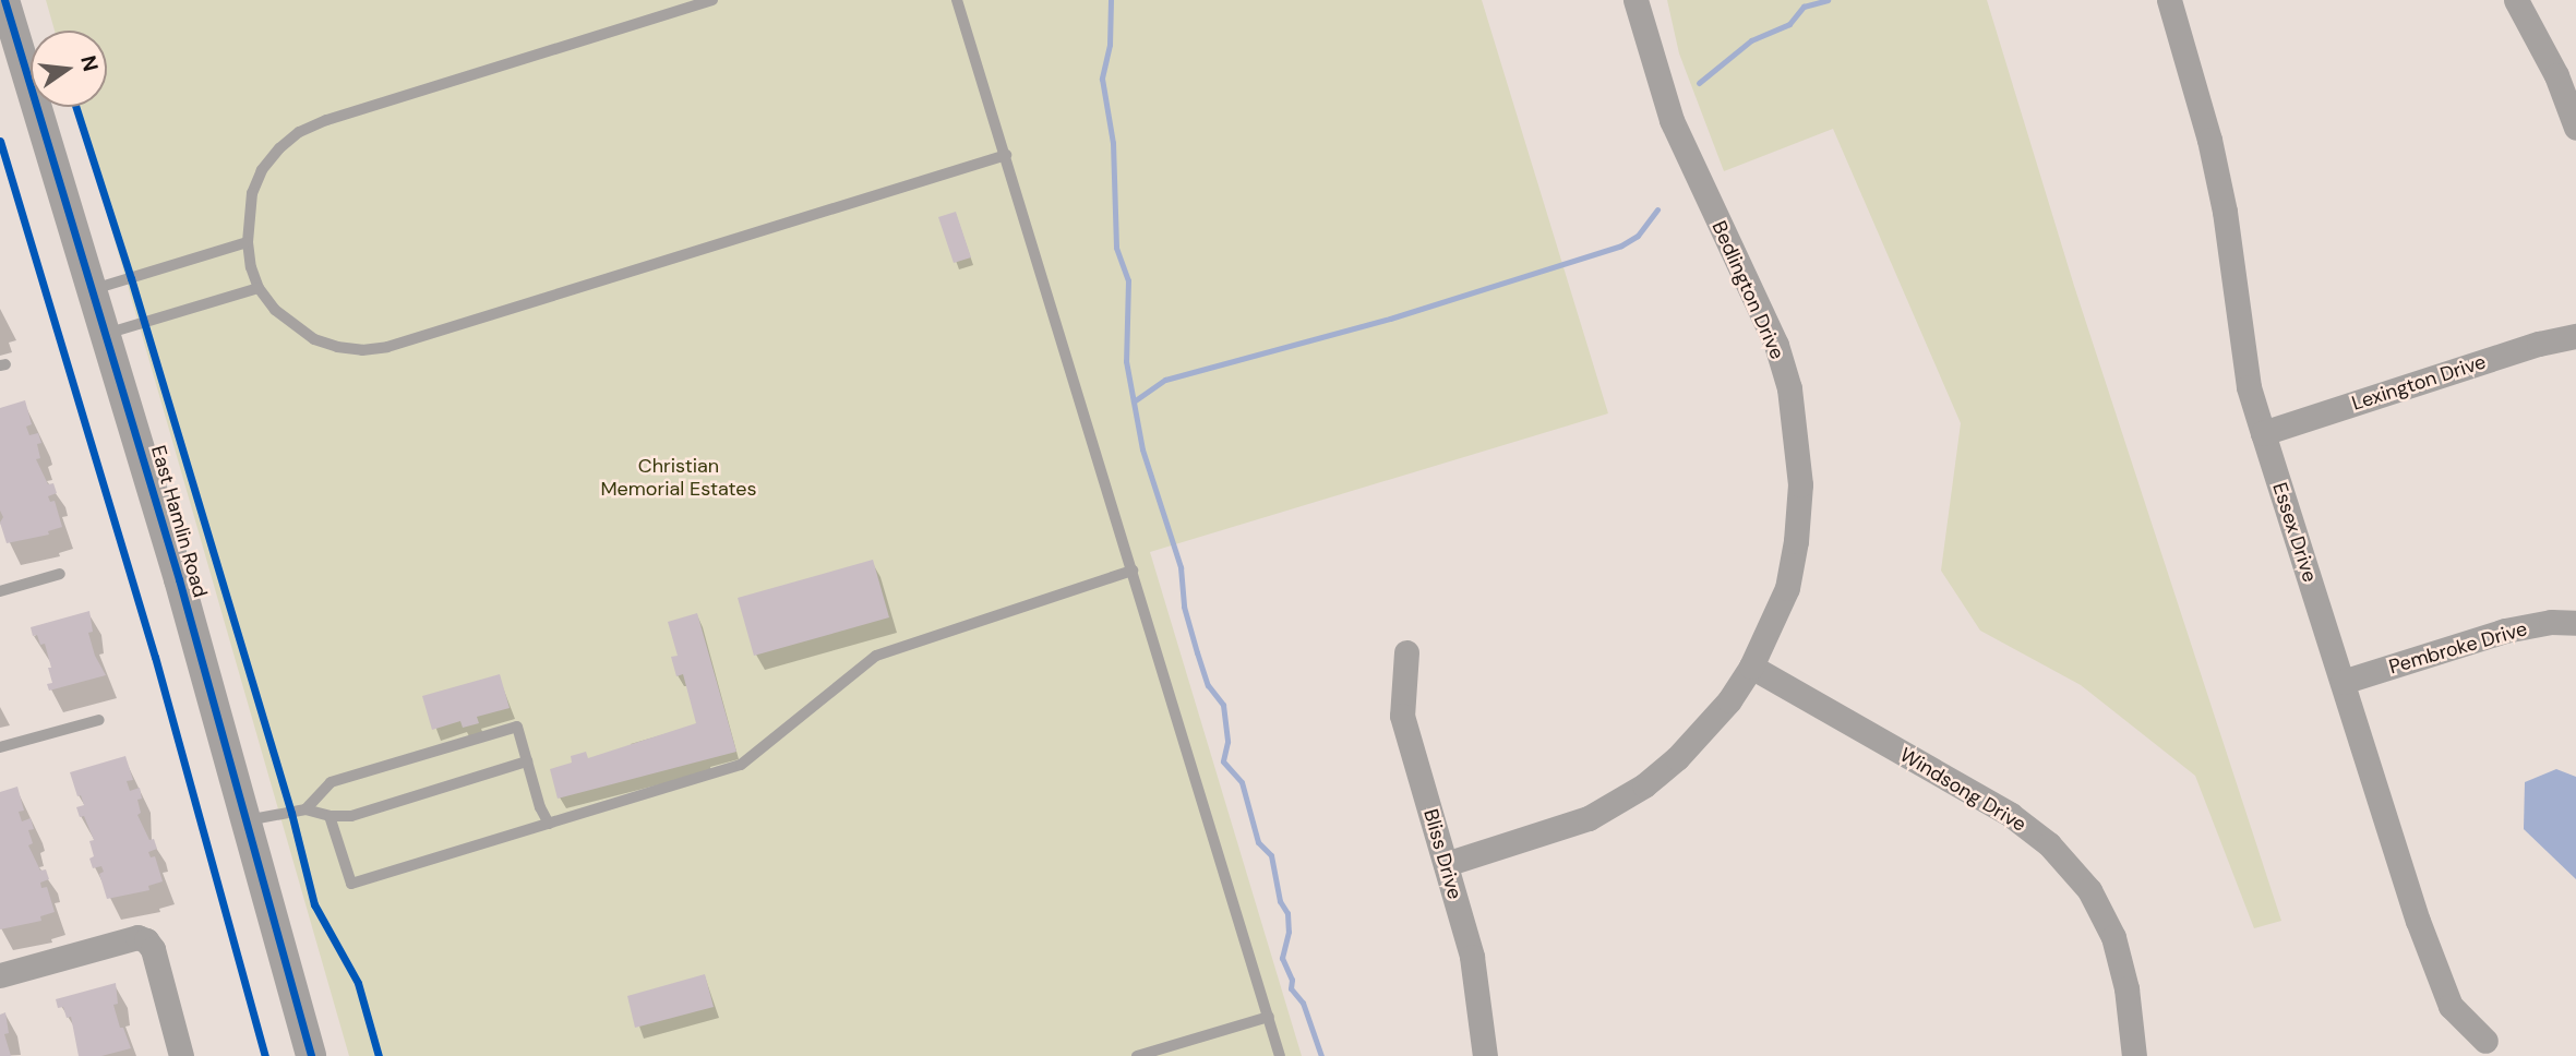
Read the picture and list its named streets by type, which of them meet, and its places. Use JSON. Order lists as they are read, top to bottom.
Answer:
{
  "streets": {
    "street": [
      "Bedlington Drive",
      "Lexington Drive",
      "East Hamlin Road",
      "Essex Drive",
      "Pembroke Drive",
      "Windsong Drive",
      "Bliss Drive"
    ]
  },
  "crossings": [
    ["Bedlington Drive", "Windsong Drive"],
    ["Bedlington Drive", "Bliss Drive"],
    ["Lexington Drive", "Essex Drive"],
    ["Essex Drive", "Pembroke Drive"]
  ],
  "parks": ["Christian Memorial Estates"],
  "north": "right"
}
